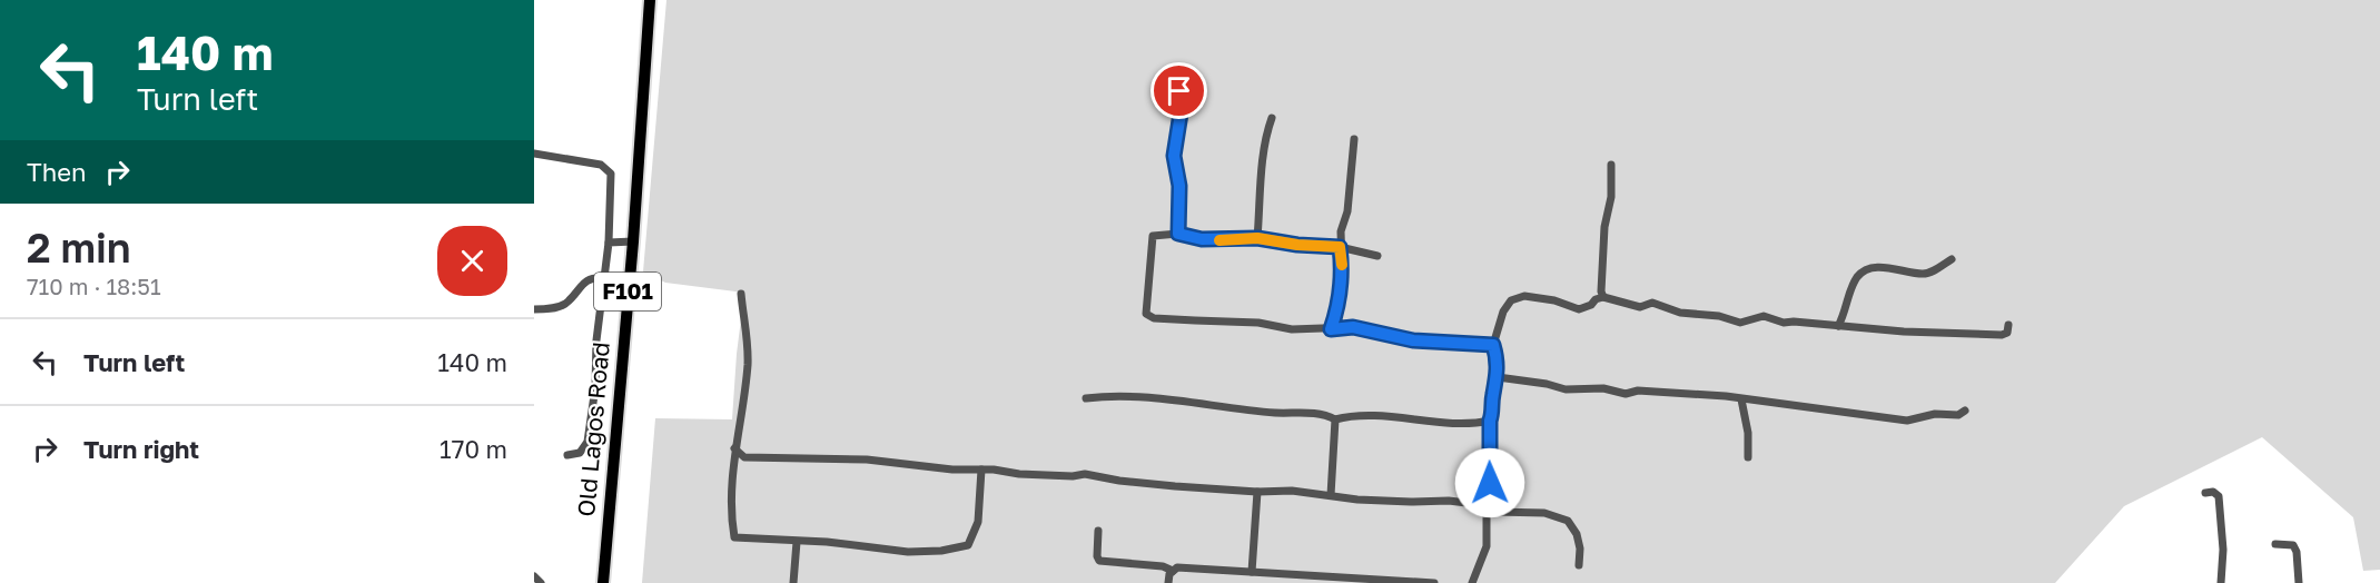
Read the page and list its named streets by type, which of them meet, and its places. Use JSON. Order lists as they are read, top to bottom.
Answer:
{
  "streets": {
    "main road": ["F101", "Old Lagos Road"]
  },
  "page": {
    "turn": ["140 m", "Turn left"],
    "then": "Then",
    "heading": ["2 min", "710 m · 18:51"],
    "list": [
      {
        "name": "Turn left",
        "value": "140 m"
      },
      {
        "name": "Turn right",
        "value": "170 m"
      }
    ]
  }
}
